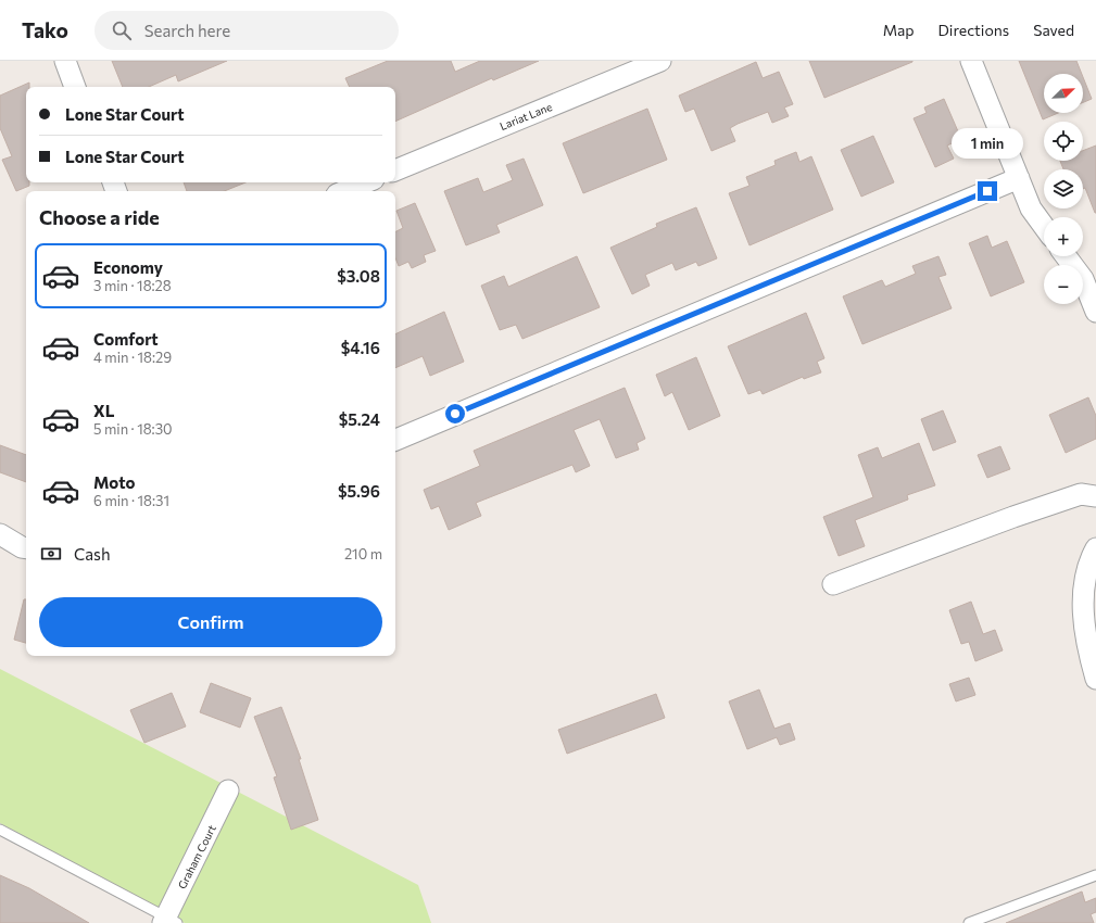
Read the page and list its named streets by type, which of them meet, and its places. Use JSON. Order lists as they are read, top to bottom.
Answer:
{
  "streets": {
    "street": ["Lariat Lane", "Graham Court"]
  },
  "north": "top right",
  "page": {
    "header": "Tako",
    "search": "Search here",
    "nav": ["Map", "Directions", "Saved"],
    "map_buttons": ["+", "−"],
    "banner": ["Lone Star Court", "Lone Star Court"],
    "bubble": "1 min",
    "heading": "Choose a ride",
    "list": [
      {
        "name": "Economy",
        "note": "3 min · 18:28",
        "value": "$3.08"
      },
      {
        "name": "Comfort",
        "note": "4 min · 18:29",
        "value": "$4.16"
      },
      {
        "name": "XL",
        "note": "5 min · 18:30",
        "value": "$5.24"
      },
      {
        "name": "Moto",
        "note": "6 min · 18:31",
        "value": "$5.96"
      }
    ],
    "pay": ["Cash", "210 m"],
    "buttons": "Confirm"
  }
}
